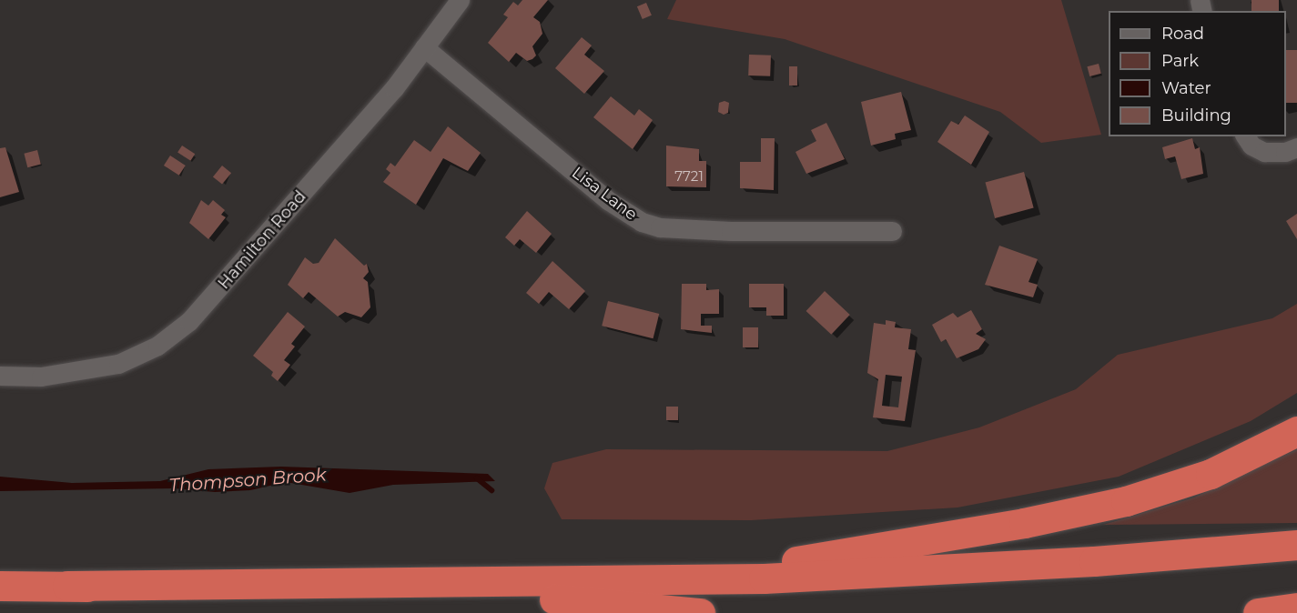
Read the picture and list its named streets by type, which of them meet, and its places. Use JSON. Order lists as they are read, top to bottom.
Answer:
{
  "streets": {
    "street": ["Lisa Lane", "Hamilton Road"]
  },
  "crossings": [
    ["Lisa Lane", "Hamilton Road"]
  ],
  "water": ["Thompson Brook"],
  "house_numbers": ["7721"],
  "legend": [
    "Road",
    "Park",
    "Water",
    "Building"
  ]
}
